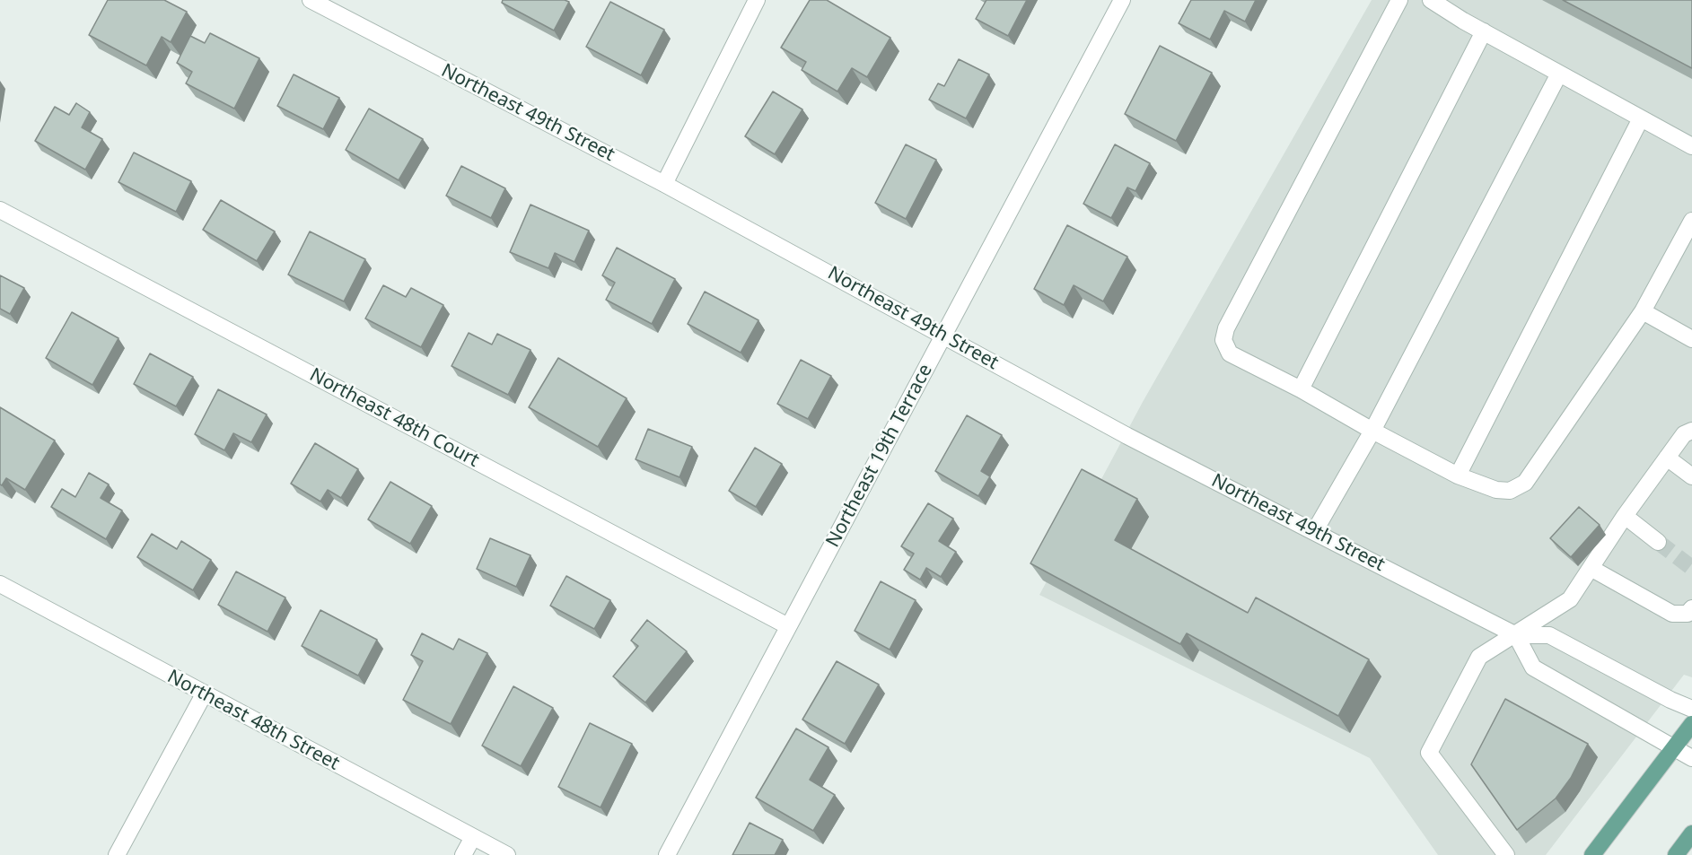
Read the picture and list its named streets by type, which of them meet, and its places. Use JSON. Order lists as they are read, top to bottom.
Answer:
{
  "streets": {
    "street": [
      "Northeast 49th Street",
      "Northeast 48th Court",
      "Northeast 19th Terrace",
      "Northeast 48th Street"
    ]
  },
  "crossings": [
    ["Northeast 49th Street", "Northeast 19th Terrace"],
    ["Northeast 48th Court", "Northeast 19th Terrace"]
  ]
}
